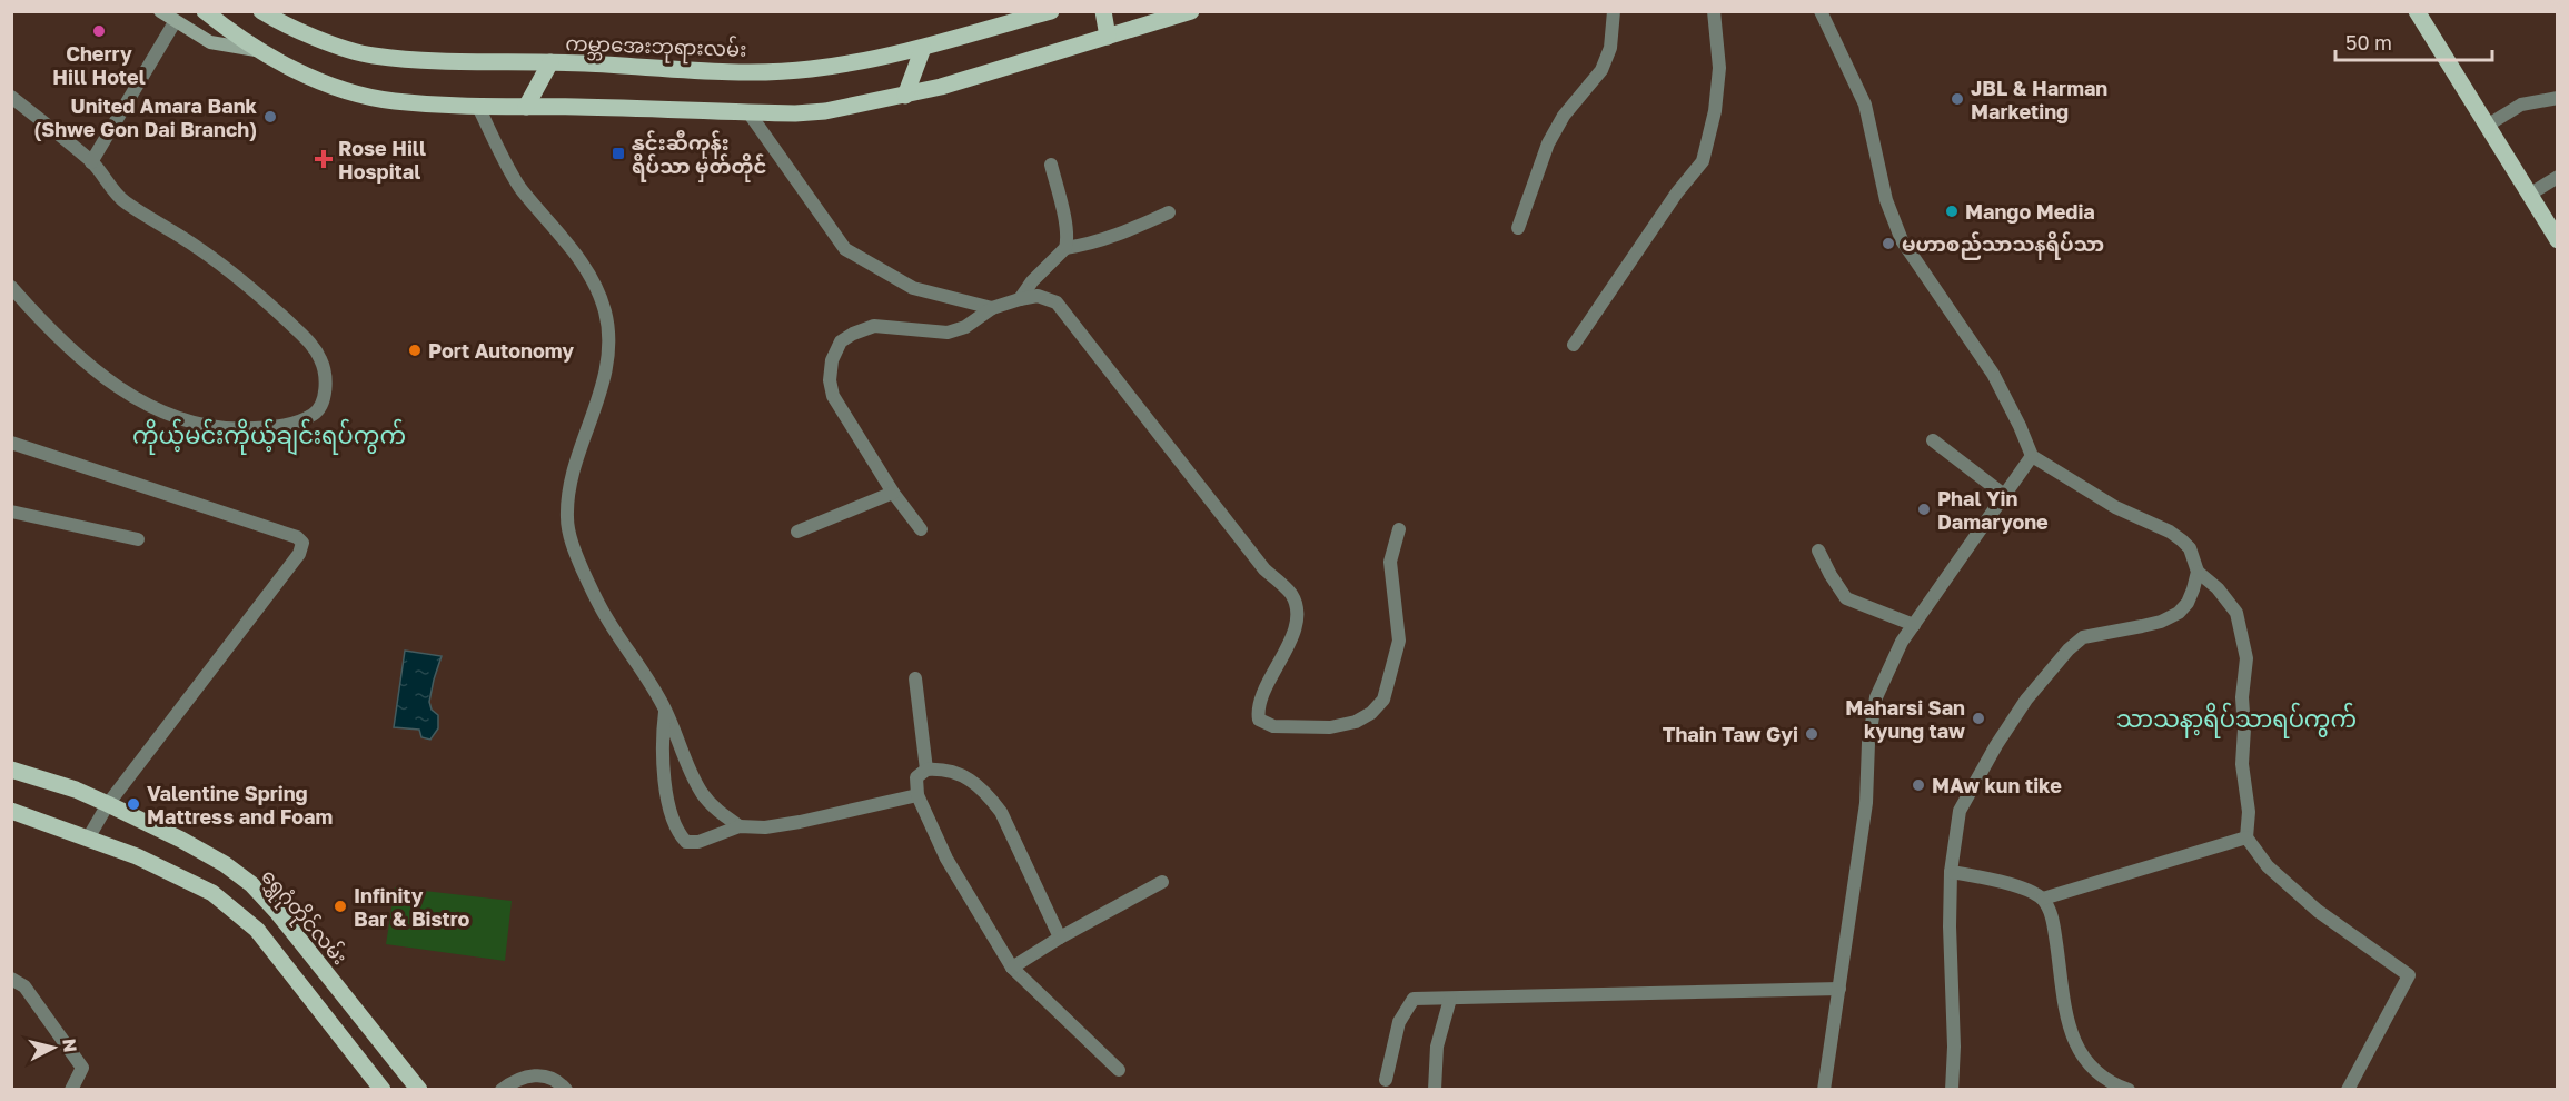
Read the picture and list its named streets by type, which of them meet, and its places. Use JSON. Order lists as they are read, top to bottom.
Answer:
{
  "streets": {
    "main road": ["ကမ္ဘာအေးဘုရားလမ်း", "ရွှေဂုံတိုင်လမ်း"]
  },
  "districts": ["ကိုယ့်မင်းကိုယ့်ချင်းရပ်ကွက်", "သာသနာ့ရိပ်သာရပ်ကွက်"],
  "places": {
    "other": [
      "Cherry Hill Hotel",
      "JBL & Harman Marketing",
      "United Amara Bank (Shwe Gon Dai Branch)",
      "Mango Media",
      "မဟာစည်သာသနရိပ်သာ",
      "Port Autonomy",
      "Phal Yin Damaryone",
      "Maharsi San kyung taw",
      "Thain Taw Gyi",
      "MAw kun tike",
      "Valentine Spring Mattress and Foam",
      "Infinity Bar & Bistro"
    ],
    "transit": ["နှင်းဆီကုန်း ရိပ်သာ မှတ်တိုင်"],
    "health": ["Rose Hill Hospital"]
  },
  "scale_bar": "50 m",
  "north": "right"
}
